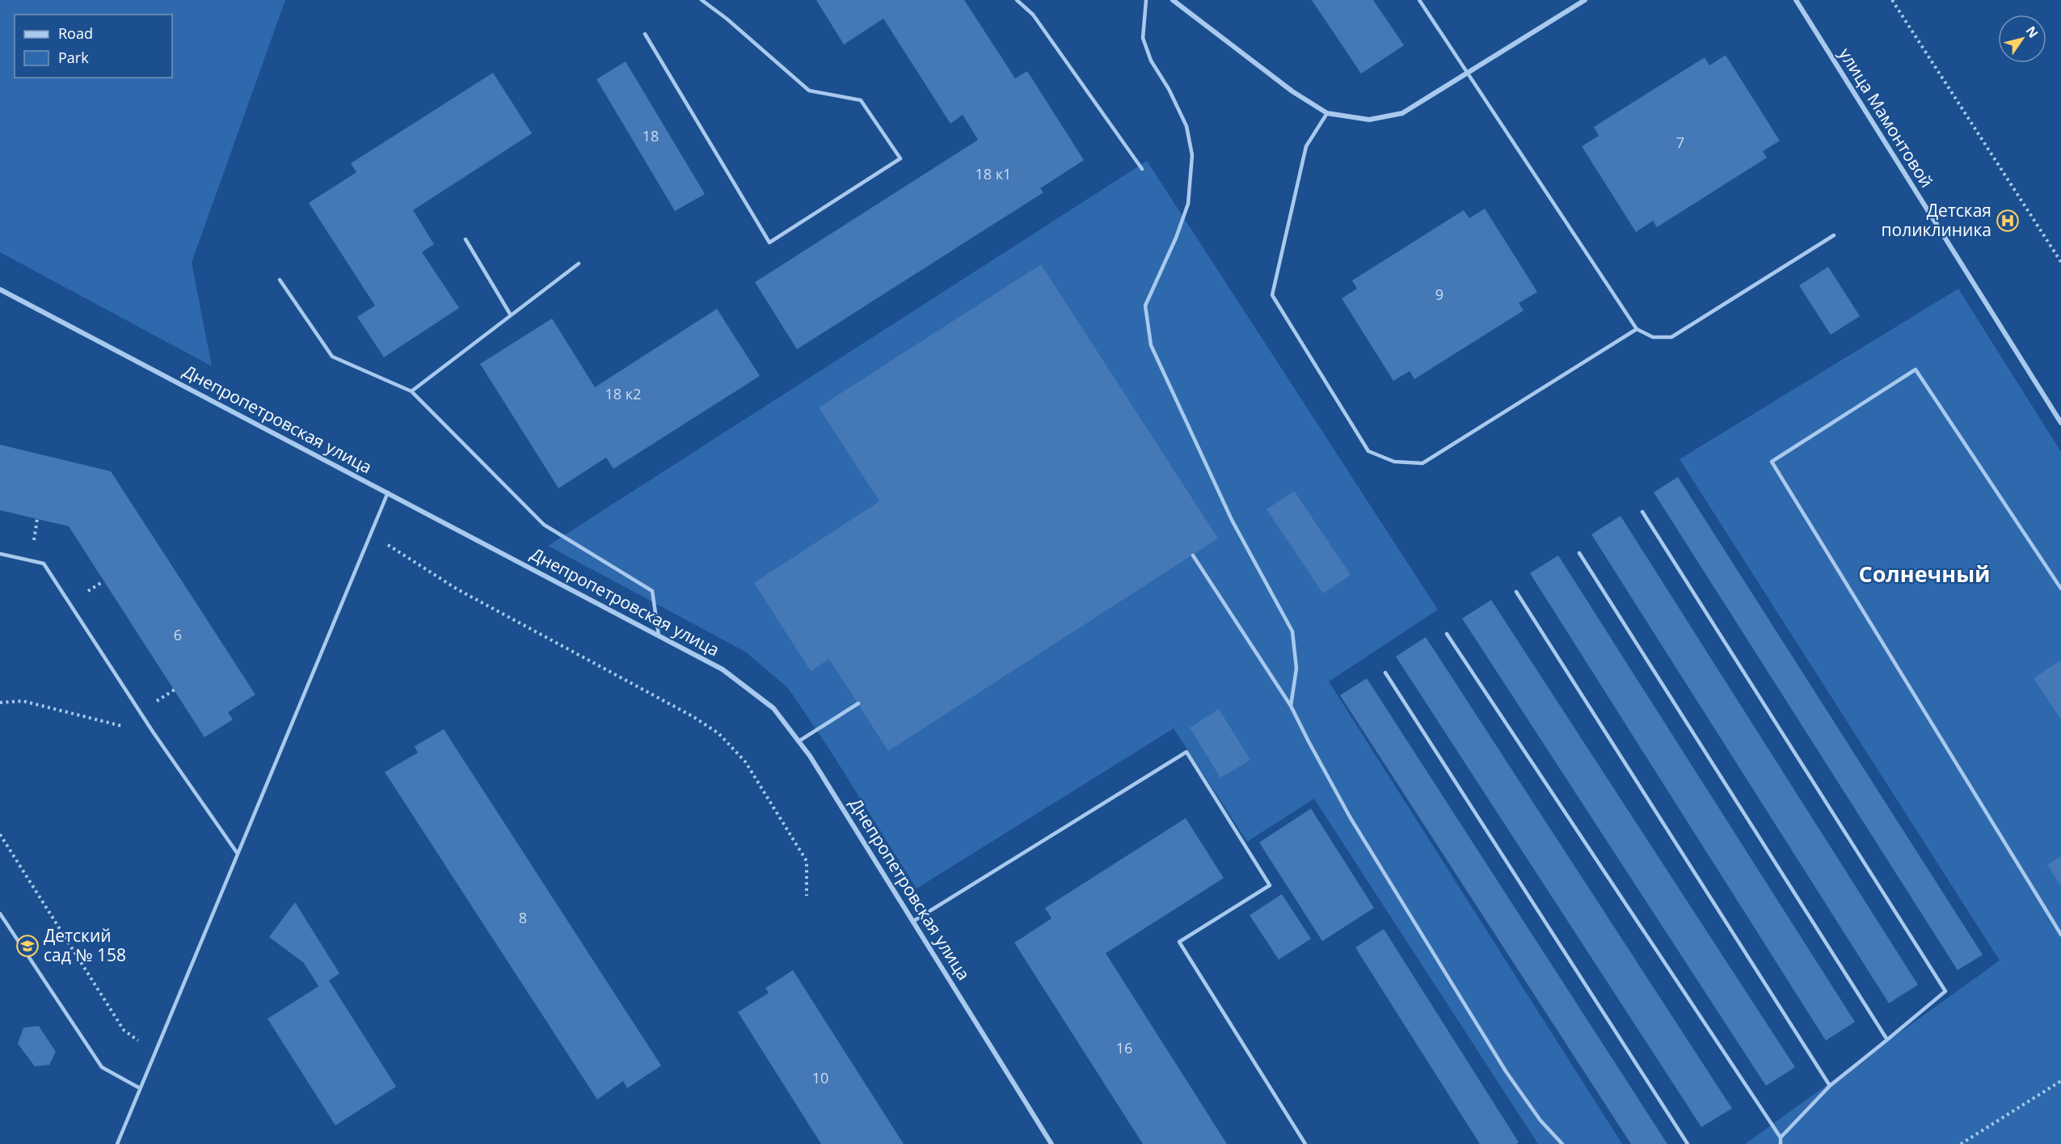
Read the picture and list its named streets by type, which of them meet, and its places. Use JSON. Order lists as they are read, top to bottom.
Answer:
{
  "streets": {
    "street": ["улица Мамонтовой", "Днепропетровская улица"]
  },
  "districts": ["Солнечный"],
  "places": {
    "hospital": ["Детская поликлиника"],
    "school or university": ["Детский сад № 158"]
  },
  "house_numbers": [
    "18",
    "7",
    "18 к1",
    "9",
    "18 к2",
    "6",
    "8",
    "16",
    "10"
  ],
  "legend": ["Road", "Park"],
  "north": "top right"
}
